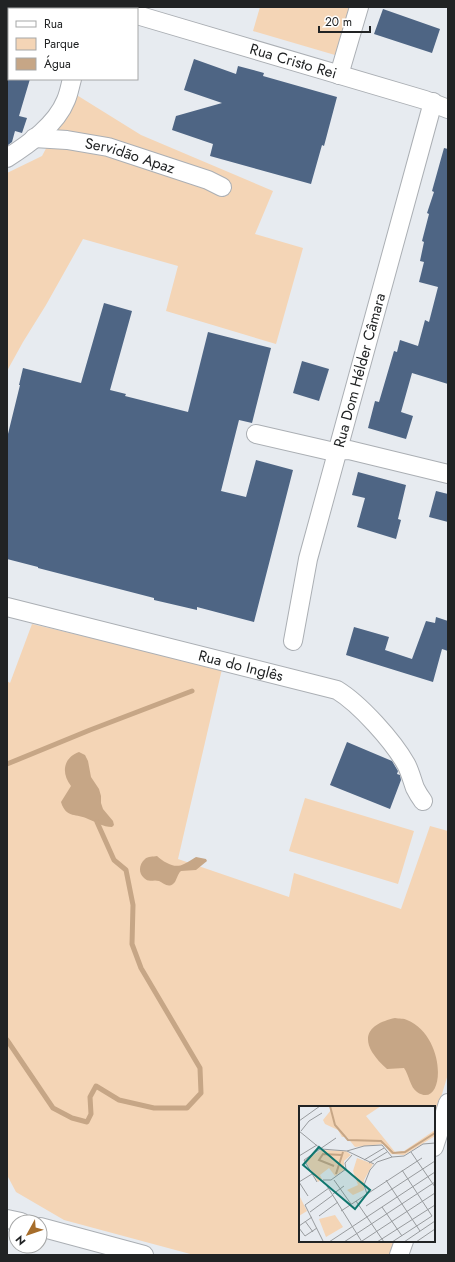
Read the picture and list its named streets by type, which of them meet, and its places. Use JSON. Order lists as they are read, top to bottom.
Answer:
{
  "streets": {
    "street": [
      "Rua Cristo Rei",
      "Servidão Apaz",
      "Rua Dom Hélder Câmara",
      "Rua do Inglês"
    ]
  },
  "crossings": [
    ["Rua Cristo Rei", "Rua Dom Hélder Câmara"]
  ],
  "legend": ["Rua", "Parque", "Água"],
  "scale_bar": "20 m",
  "north": "bottom left"
}
